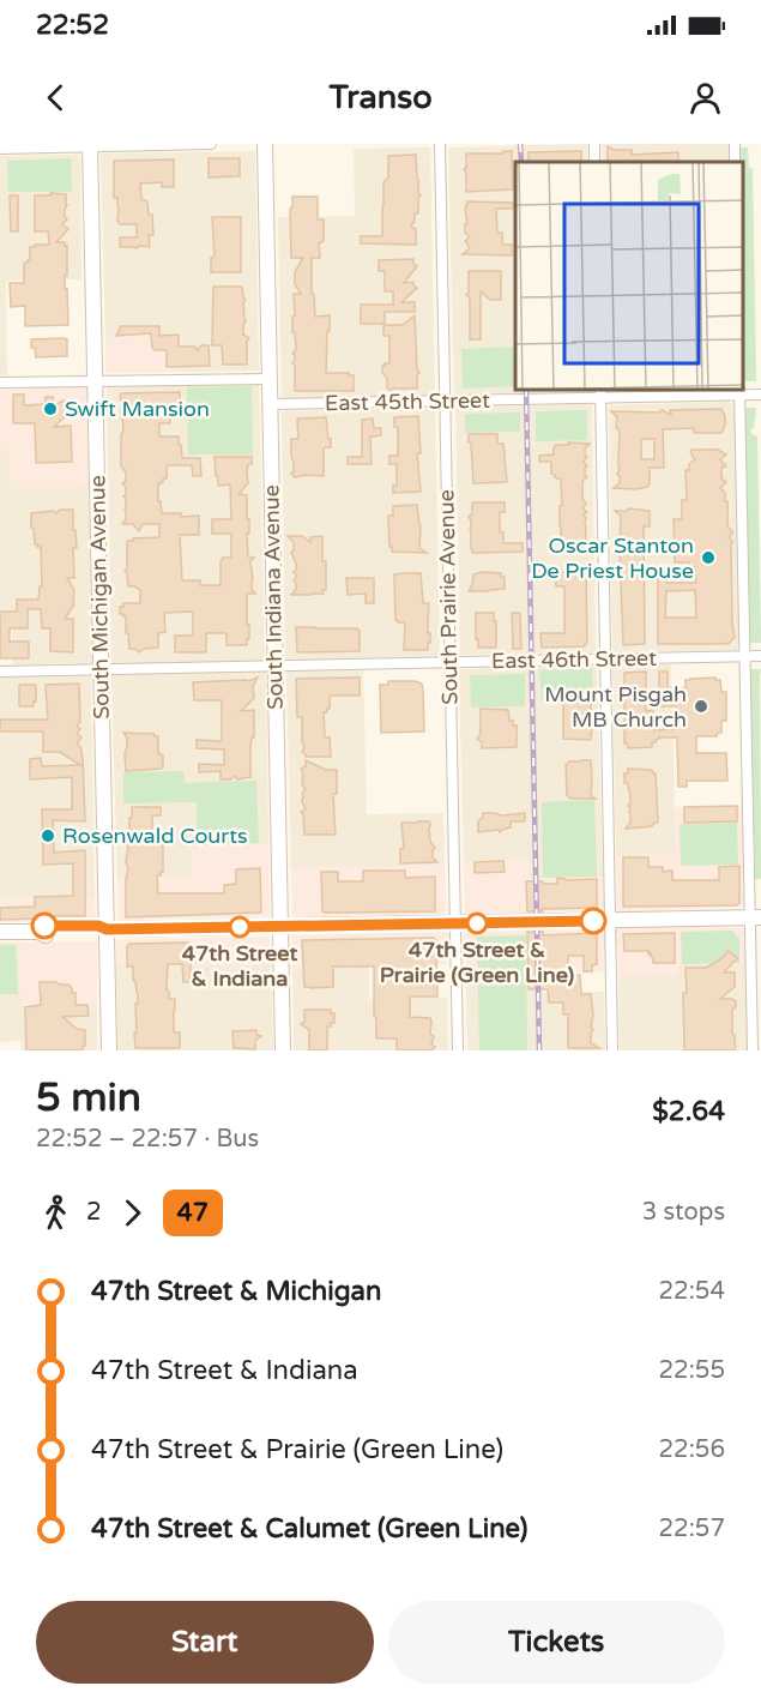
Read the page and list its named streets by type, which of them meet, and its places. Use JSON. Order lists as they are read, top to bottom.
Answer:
{
  "streets": {
    "street": [
      "East 45th Street",
      "South Michigan Avenue",
      "South Indiana Avenue",
      "South Prairie Avenue",
      "East 46th Street"
    ]
  },
  "crossings": [
    ["East 45th Street", "South Indiana Avenue"],
    ["East 45th Street", "South Prairie Avenue"],
    ["South Michigan Avenue", "East 46th Street"],
    ["South Indiana Avenue", "East 46th Street"],
    ["South Prairie Avenue", "East 46th Street"]
  ],
  "places": [
    "Swift Mansion",
    "Oscar Stanton De Priest House",
    "Mount Pisgah MB Church",
    "Rosenwald Courts",
    "47th Street & Prairie (Green Line)",
    "47th Street & Indiana"
  ],
  "lines": ["bus line 47"],
  "page": {
    "status": "22:52",
    "header": "Transo",
    "heading": ["5 min", "22:52 – 22:57 · Bus", "$2.64"],
    "legs": ["2", "47", "3 stops"],
    "list": [
      {
        "name": "47th Street & Michigan",
        "value": "22:54"
      },
      {
        "name": "47th Street & Indiana",
        "value": "22:55"
      },
      {
        "name": "47th Street & Prairie (Green Line)",
        "value": "22:56"
      },
      {
        "name": "47th Street & Calumet (Green Line)",
        "value": "22:57"
      }
    ],
    "buttons": ["Start", "Tickets"]
  }
}
